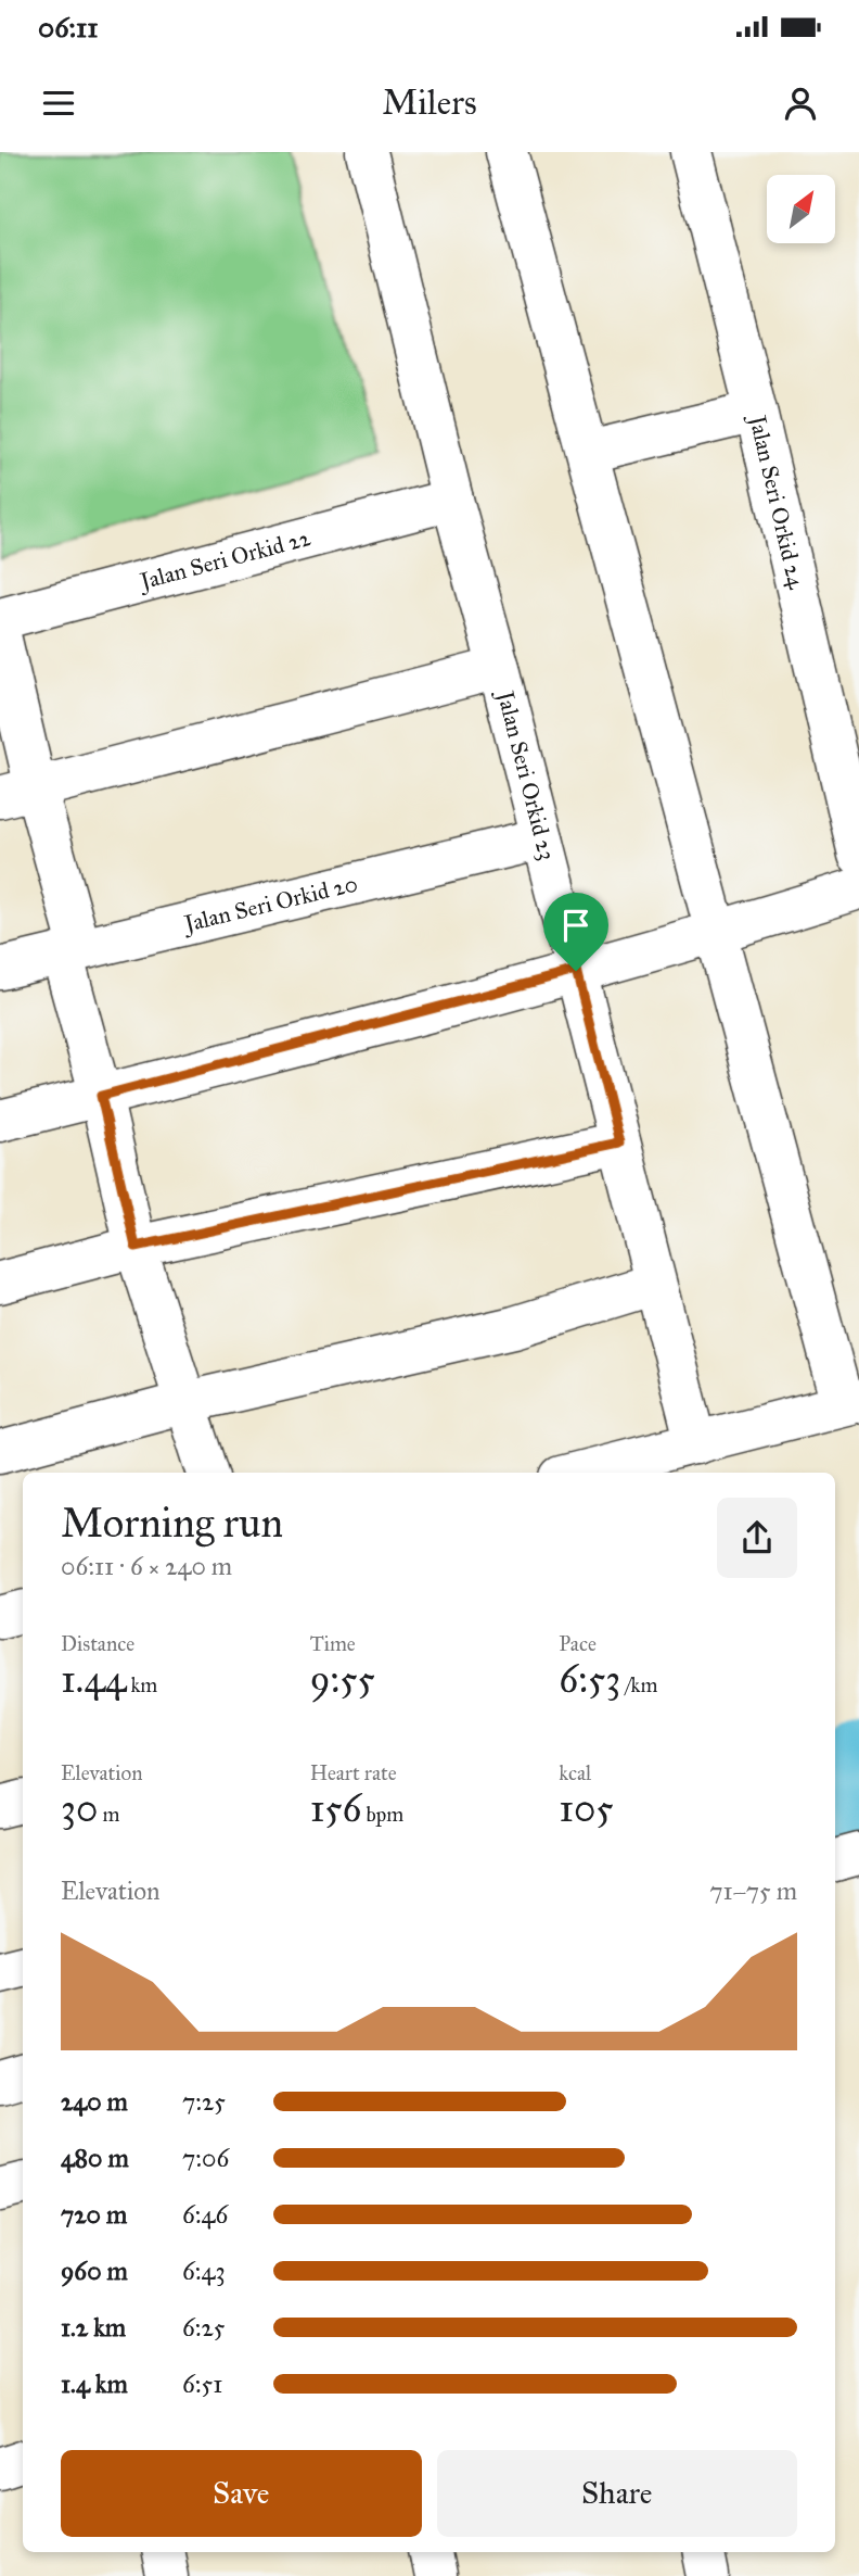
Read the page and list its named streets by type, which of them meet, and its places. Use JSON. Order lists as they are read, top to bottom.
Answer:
{
  "streets": {
    "street": [
      "Jalan Seri Orkid 24",
      "Jalan Seri Orkid 22",
      "Jalan Seri Orkid 23",
      "Jalan Seri Orkid 20"
    ]
  },
  "crossings": [
    ["Jalan Seri Orkid 22", "Jalan Seri Orkid 23"],
    ["Jalan Seri Orkid 23", "Jalan Seri Orkid 20"]
  ],
  "north": "top right",
  "page": {
    "status": "06:11",
    "header": "Milers",
    "heading": ["Morning run", "06:11 · 6 × 240 m"],
    "stats": [
      ["Distance", "1.44 km"],
      ["Time", "9:55"],
      ["Pace", "6:53 /km"],
      ["Elevation", "30 m"],
      ["Heart rate", "156 bpm"],
      ["kcal", "105"]
    ],
    "chart": ["Elevation", "71–75 m"],
    "list": [
      {
        "name": "240 m",
        "note": "7:25"
      },
      {
        "name": "480 m",
        "note": "7:06"
      },
      {
        "name": "720 m",
        "note": "6:46"
      },
      {
        "name": "960 m",
        "note": "6:43"
      },
      {
        "name": "1.2 km",
        "note": "6:25"
      },
      {
        "name": "1.4 km",
        "note": "6:51"
      }
    ],
    "buttons": ["Save", "Share"]
  }
}
